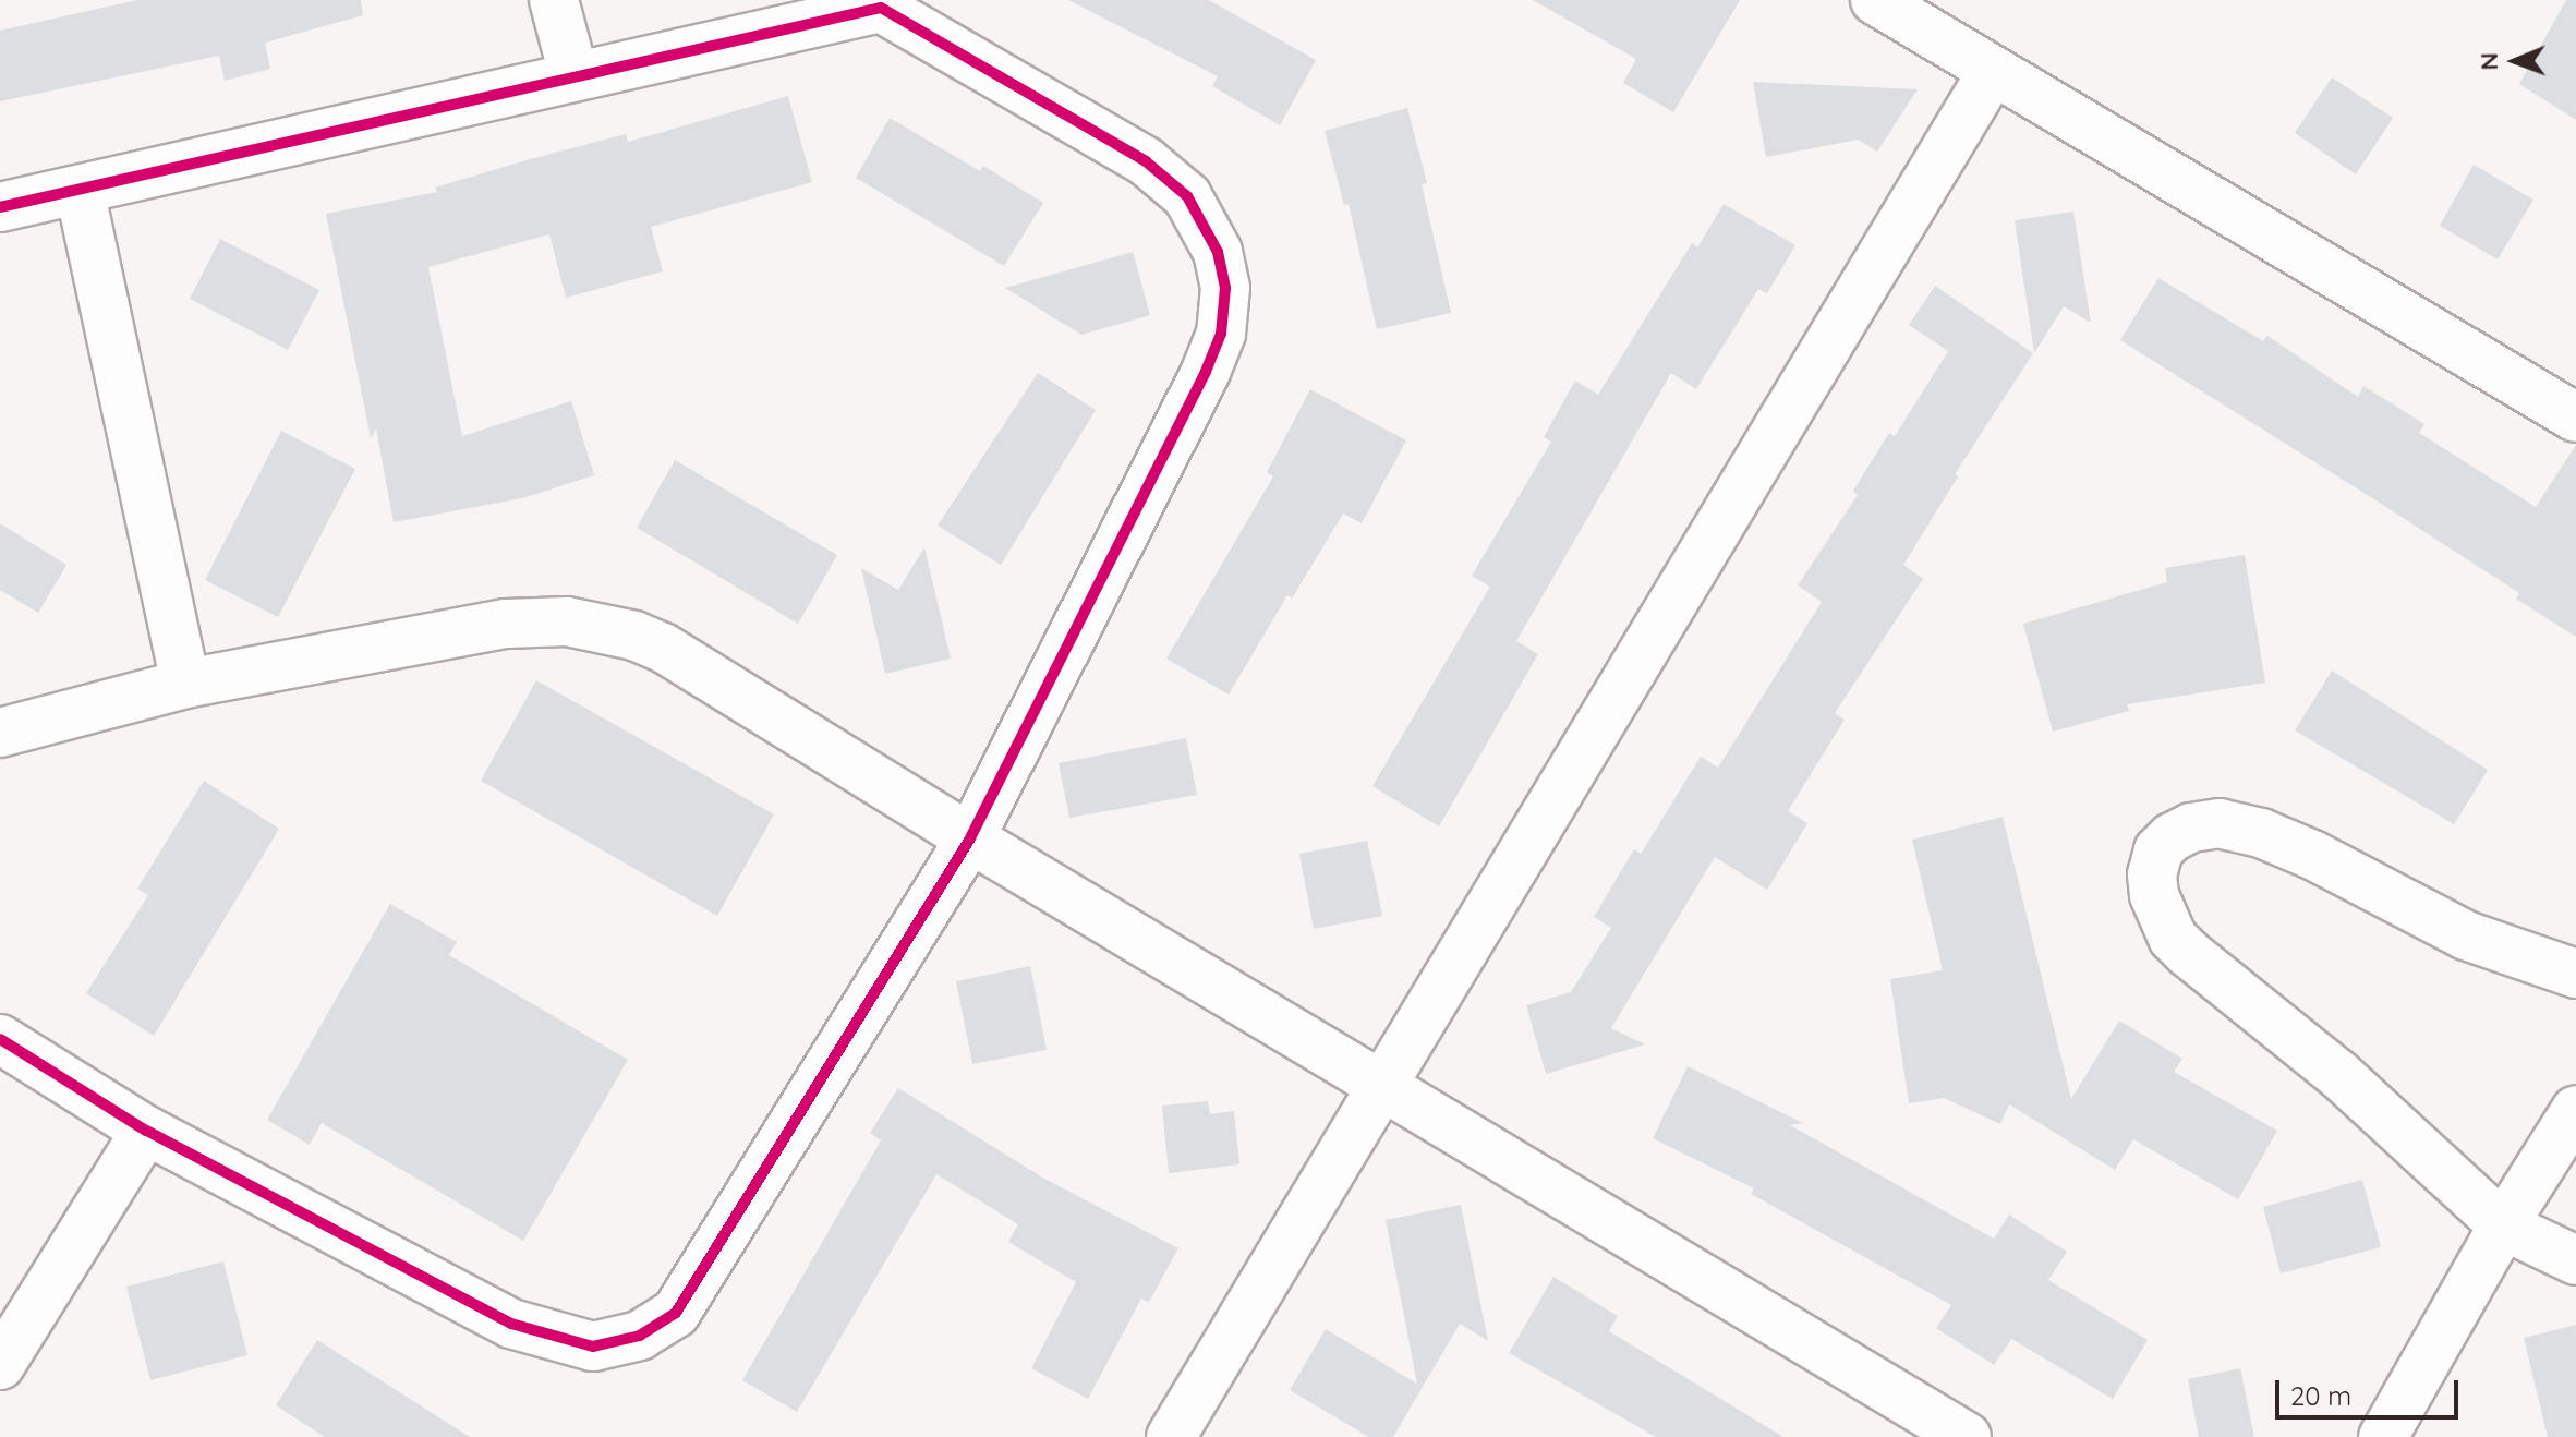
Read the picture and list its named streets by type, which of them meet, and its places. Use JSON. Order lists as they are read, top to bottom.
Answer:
{
  "scale_bar": "20 m",
  "north": "left"
}
